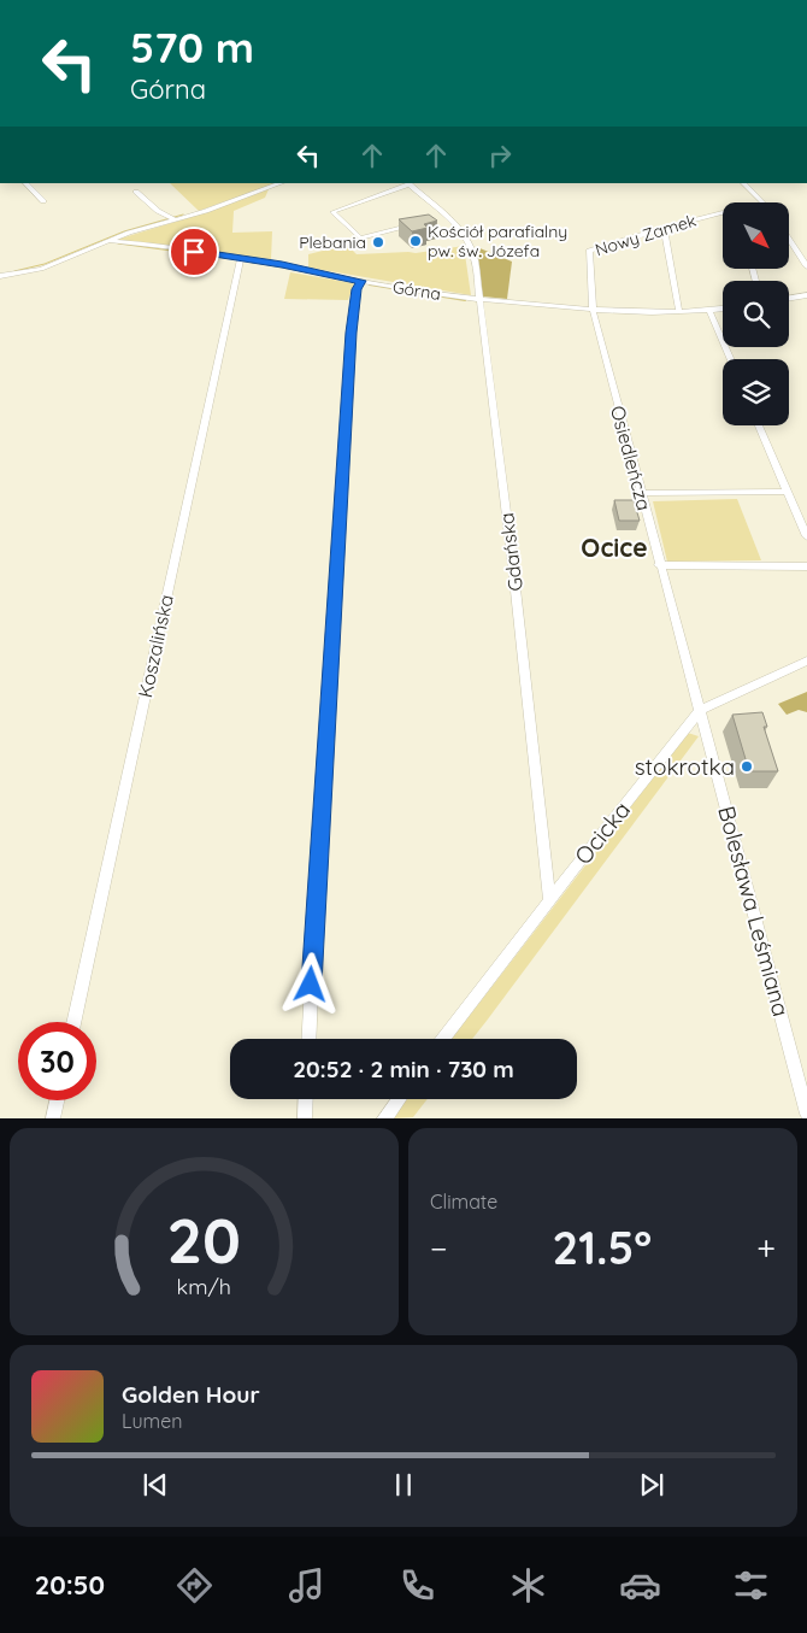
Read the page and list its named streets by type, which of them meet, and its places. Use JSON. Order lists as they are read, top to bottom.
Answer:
{
  "streets": {
    "street": [
      "Nowy Zamek",
      "Górna",
      "Osiedleńcza",
      "Gdańska",
      "Koszalińska",
      "Ocicka",
      "Bolesława Leśmiana"
    ]
  },
  "crossings": [
    ["Nowy Zamek", "Górna"],
    ["Nowy Zamek", "Osiedleńcza"],
    ["Górna", "Osiedleńcza"],
    ["Górna", "Gdańska"],
    ["Górna", "Koszalińska"],
    ["Osiedleńcza", "Ocicka"],
    ["Osiedleńcza", "Bolesława Leśmiana"],
    ["Gdańska", "Ocicka"],
    ["Ocicka", "Bolesława Leśmiana"]
  ],
  "districts": ["Ocice"],
  "places": ["Kościół parafialny pw. św. Józefa", "Plebania", "stokrotka"],
  "north": "bottom right",
  "page": {
    "turn": ["570 m", "Górna"],
    "limit": "30",
    "trip": "20:52 · 2 min · 730 m",
    "tile": "Climate",
    "heat": ["−", "21.5°", "+"],
    "song": ["Golden Hour", "Lumen"],
    "tabs": "20:50",
    "gauge": ["20", "km/h"]
  }
}
